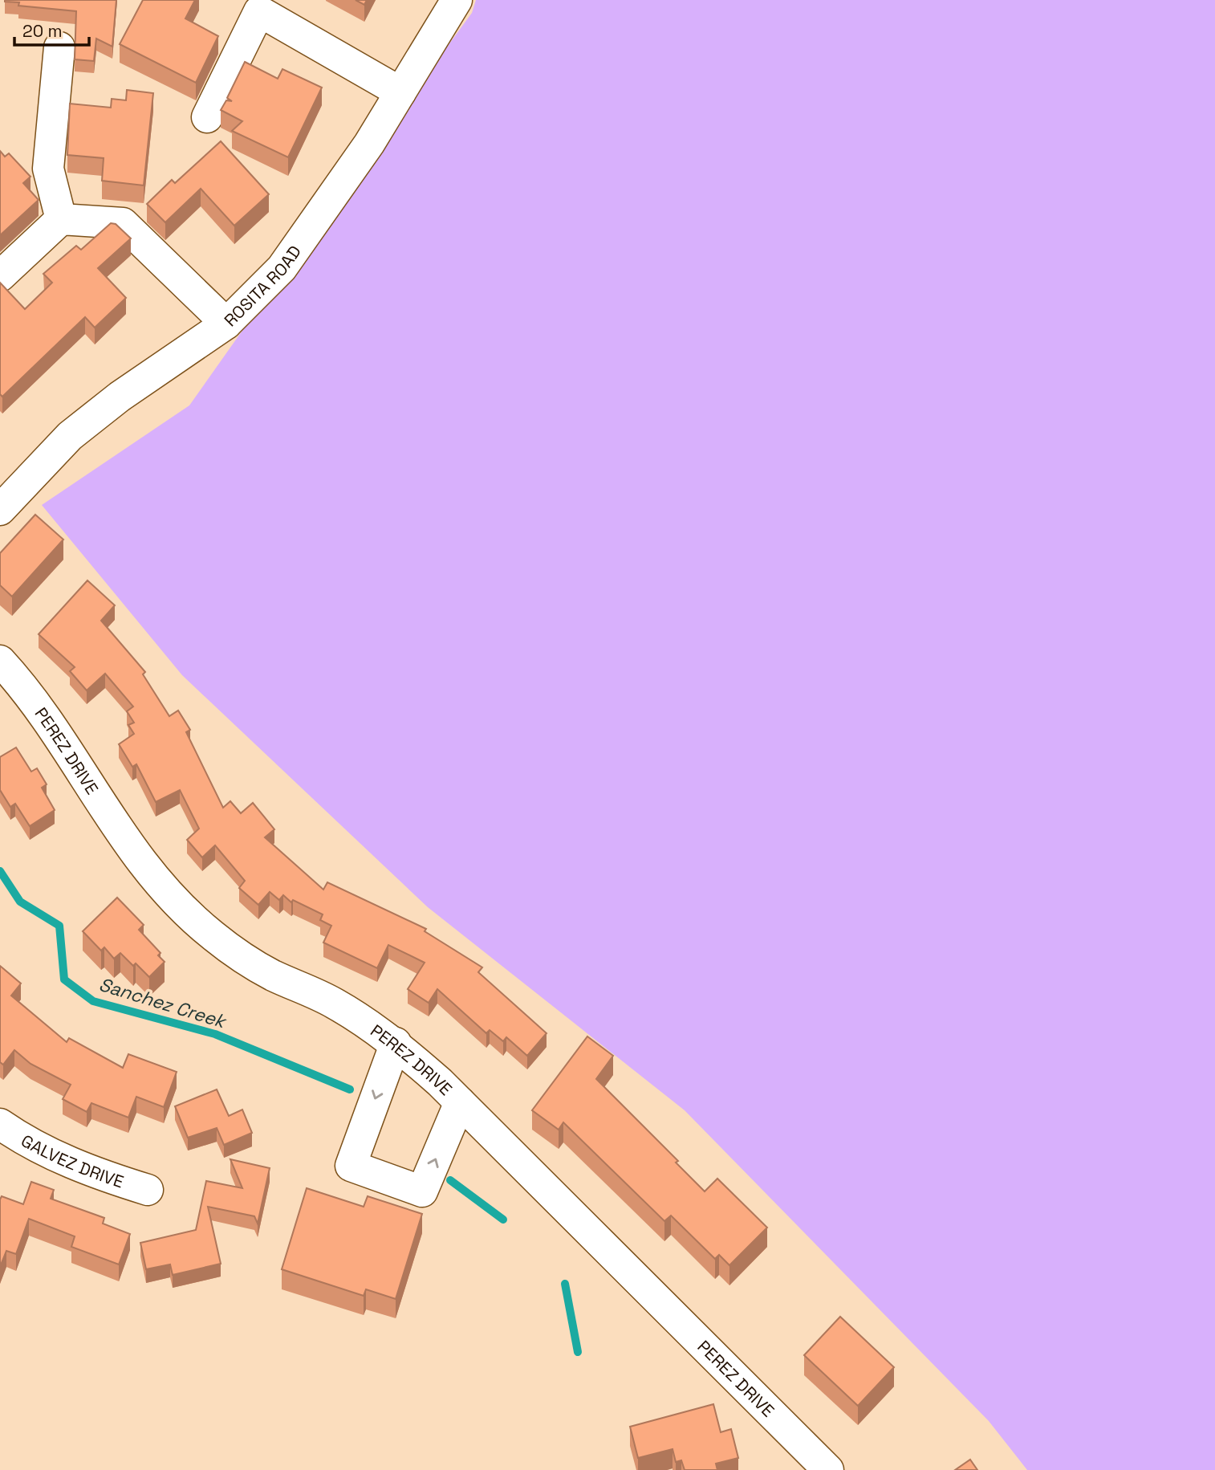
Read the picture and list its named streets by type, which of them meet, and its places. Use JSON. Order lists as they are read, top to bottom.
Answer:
{
  "streets": {
    "street": ["ROSITA ROAD", "PEREZ DRIVE", "GALVEZ DRIVE"]
  },
  "water": ["Sanchez Creek"],
  "scale_bar": "20 m"
}
